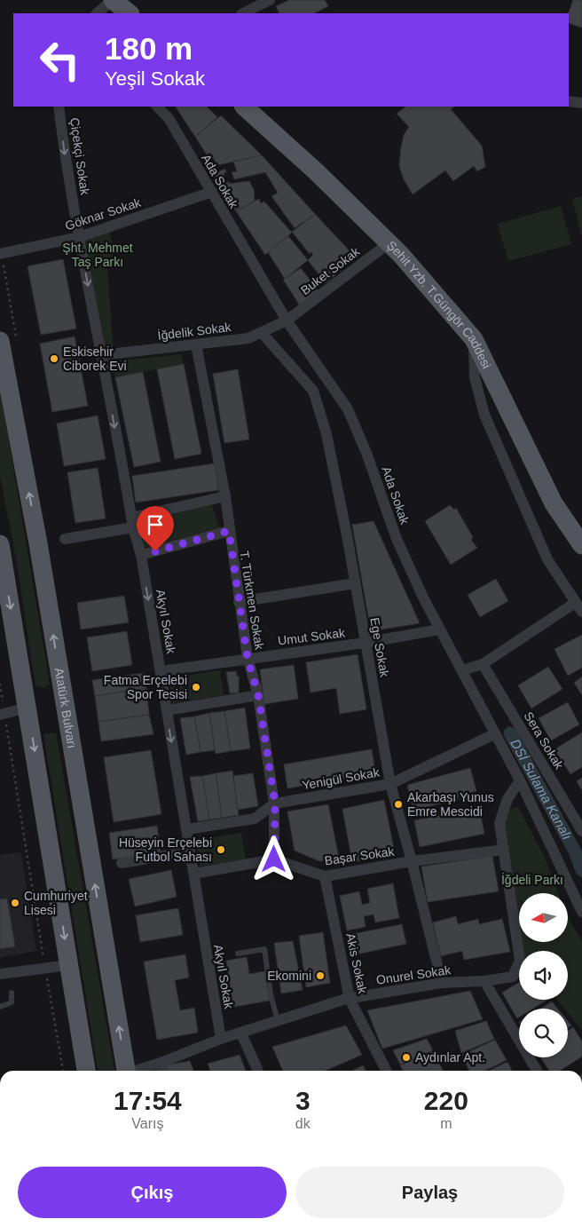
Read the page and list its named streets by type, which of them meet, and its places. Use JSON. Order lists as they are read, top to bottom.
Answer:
{
  "streets": {
    "main road": ["Şehit Yzb. T.Güngör Caddesi", "Atatürk Bulvarı"],
    "street": [
      "Çiçekçi Sokak",
      "Ada Sokak",
      "Göknar Sokak",
      "Buket Sokak",
      "İğdelik Sokak",
      "T. Türkmen Sokak",
      "Akyıl Sokak",
      "Umut Sokak",
      "Ege Sokak",
      "Sera Sokak",
      "Yenigül Sokak",
      "Başar Sokak",
      "Akis Sokak",
      "Onurel Sokak"
    ]
  },
  "crossings": [
    ["Çiçekçi Sokak", "Göknar Sokak"],
    ["Çiçekçi Sokak", "Akyıl Sokak"],
    ["Ada Sokak", "Göknar Sokak"],
    ["Ada Sokak", "Buket Sokak"],
    ["Ada Sokak", "İğdelik Sokak"],
    ["Ada Sokak", "Umut Sokak"],
    ["Ada Sokak", "Yenigül Sokak"],
    ["Ada Sokak", "Onurel Sokak"],
    ["Göknar Sokak", "Akyıl Sokak"],
    ["Buket Sokak", "Şehit Yzb. T.Güngör Caddesi"],
    ["Buket Sokak", "İğdelik Sokak"],
    ["İğdelik Sokak", "T. Türkmen Sokak"],
    ["İğdelik Sokak", "Akyıl Sokak"],
    ["İğdelik Sokak", "Ege Sokak"],
    ["T. Türkmen Sokak", "Umut Sokak"],
    ["T. Türkmen Sokak", "Yenigül Sokak"],
    ["T. Türkmen Sokak", "Başar Sokak"],
    ["Akyıl Sokak", "Umut Sokak"],
    ["Akyıl Sokak", "Yenigül Sokak"],
    ["Akyıl Sokak", "Başar Sokak"],
    ["Akyıl Sokak", "Onurel Sokak"],
    ["Umut Sokak", "Ege Sokak"],
    ["Ege Sokak", "Yenigül Sokak"],
    ["Ege Sokak", "Başar Sokak"],
    ["Ege Sokak", "Onurel Sokak"],
    ["Başar Sokak", "Akis Sokak"],
    ["Başar Sokak", "Onurel Sokak"],
    ["Akis Sokak", "Onurel Sokak"]
  ],
  "one_way": ["Çiçekçi Sokak", "Akyıl Sokak"],
  "water": ["DSİ Sulama Kanalı"],
  "parks": ["Şht. Mehmet Taş Parkı", "İğdeli Parkı"],
  "places": [
    "Eskisehir Ciborek Evi",
    "Fatma Erçelebi Spor Tesisi",
    "Akarbaşı Yunus Emre Mescidi",
    "Hüseyin Erçelebi Futbol Sahası",
    "Cumhuriyet Lisesi",
    "Ekomini",
    "Aydınlar Apt."
  ],
  "north": "left",
  "page": {
    "turn": ["180 m", "Yeşil Sokak"],
    "eta": [
      "17:54",
      "Varış",
      "3",
      "dk",
      "220",
      "m"
    ],
    "buttons": ["Çıkış", "Paylaş"]
  }
}
